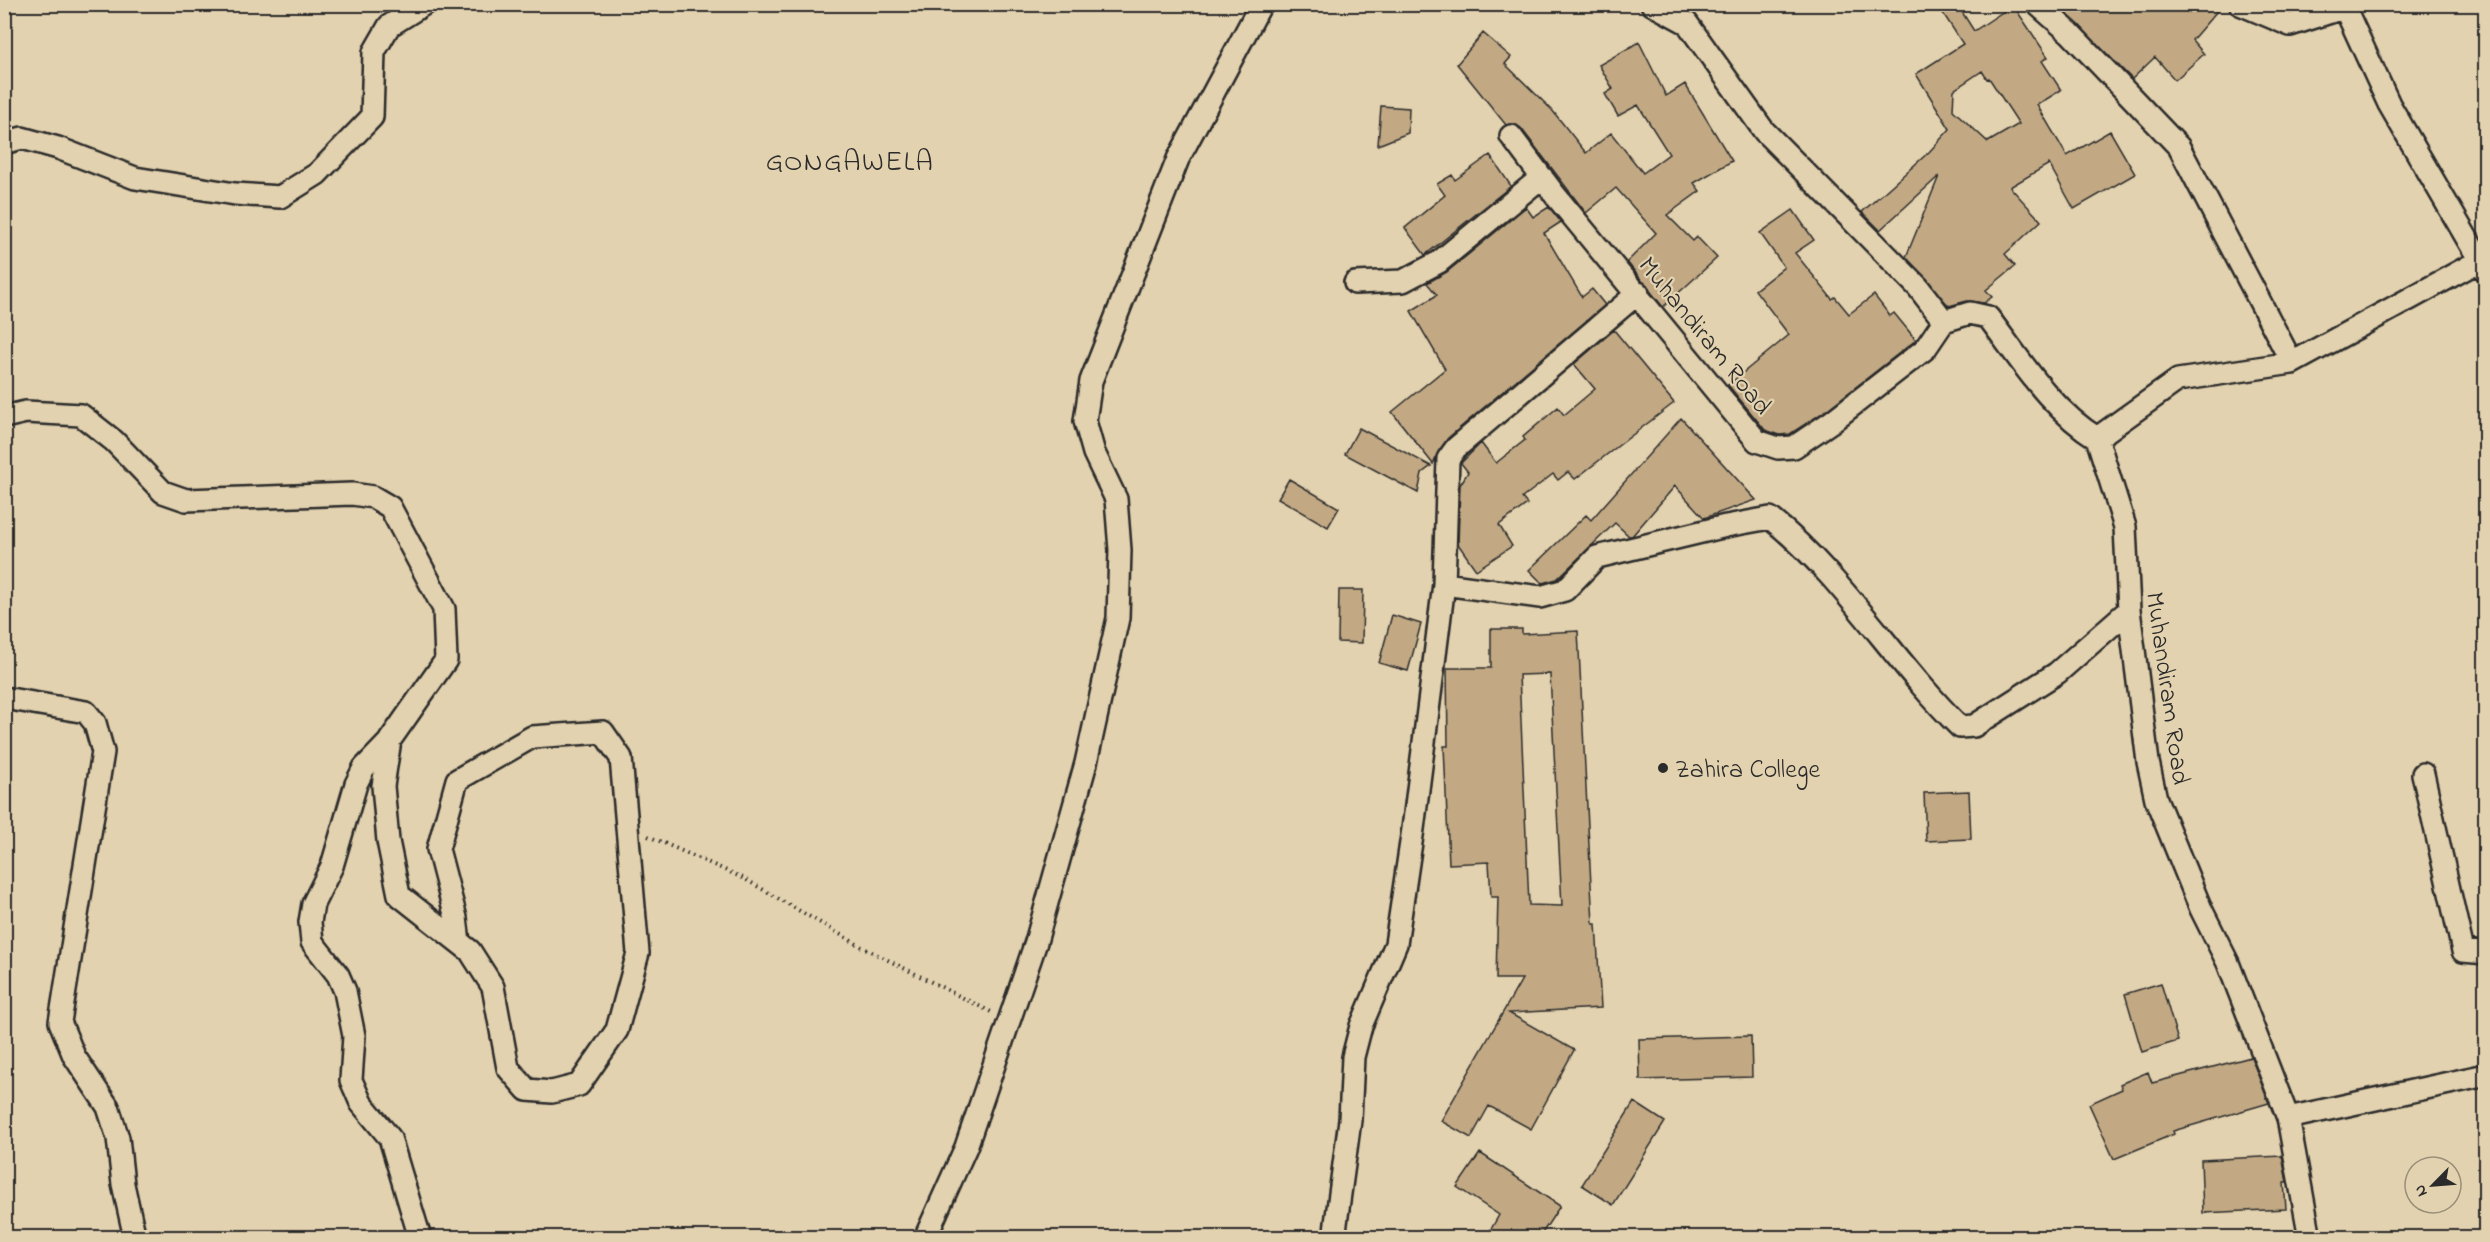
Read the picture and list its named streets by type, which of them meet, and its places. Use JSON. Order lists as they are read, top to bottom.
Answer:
{
  "streets": {
    "street": ["Muhandiram Road"]
  },
  "districts": ["GONGAWELA"],
  "places": ["Zahira College"],
  "north": "bottom left"
}
